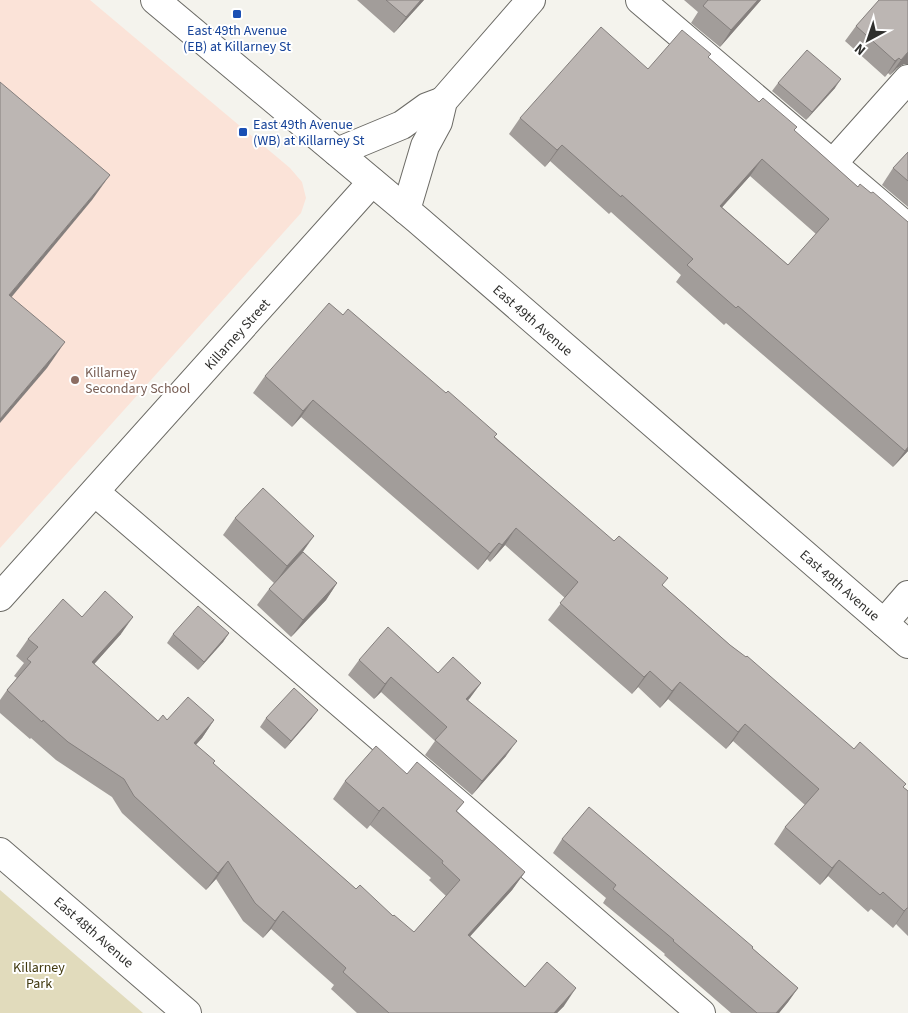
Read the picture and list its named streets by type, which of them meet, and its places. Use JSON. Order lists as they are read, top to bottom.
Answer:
{
  "streets": {
    "street": ["East 49th Avenue", "Killarney Street", "East 48th Avenue"]
  },
  "crossings": [
    ["East 49th Avenue", "Killarney Street"]
  ],
  "parks": ["Killarney Park"],
  "places": {
    "transit": ["East 49th Avenue (EB) at Killarney St", "East 49th Avenue (WB) at Killarney St"],
    "other": ["Killarney Secondary School"]
  },
  "north": "bottom left"
}
